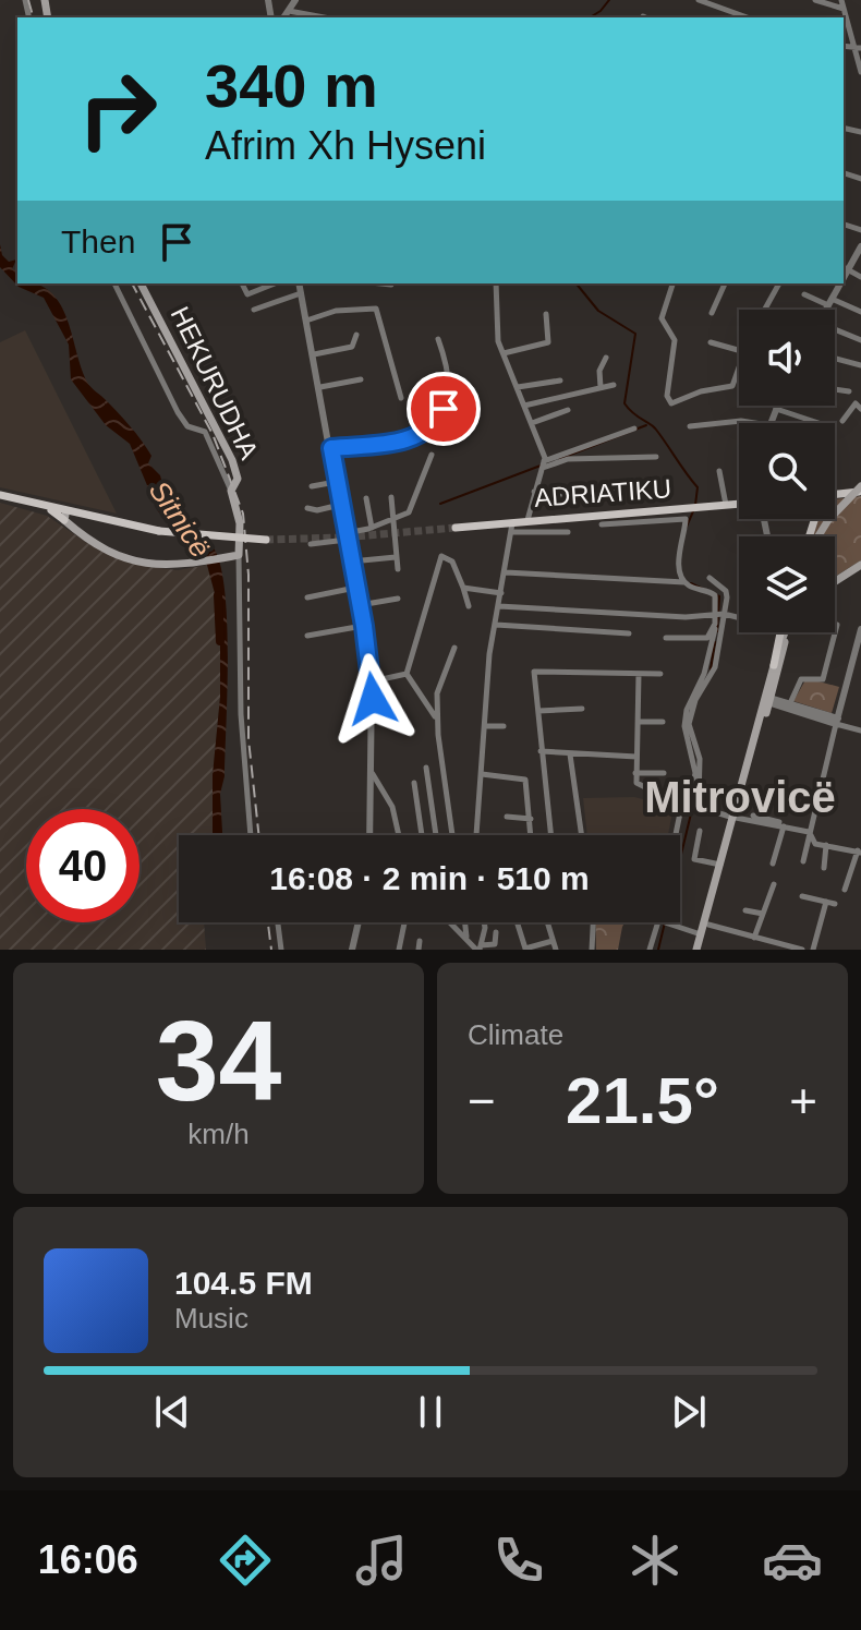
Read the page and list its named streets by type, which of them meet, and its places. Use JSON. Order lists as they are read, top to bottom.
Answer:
{
  "streets": {
    "main road": ["HEKURUDHA", "ADRIATIKU"]
  },
  "districts": ["Mitrovicë"],
  "water": ["Sitnicë"],
  "page": {
    "turn": ["340 m", "Afrim Xh Hyseni"],
    "then": "Then",
    "limit": "40",
    "trip": "16:08 · 2 min · 510 m",
    "tile": [
      ["34", "km/h"],
      "Climate"
    ],
    "heat": ["−", "21.5°", "+"],
    "song": ["104.5 FM", "Music"],
    "tabs": "16:06"
  }
}
